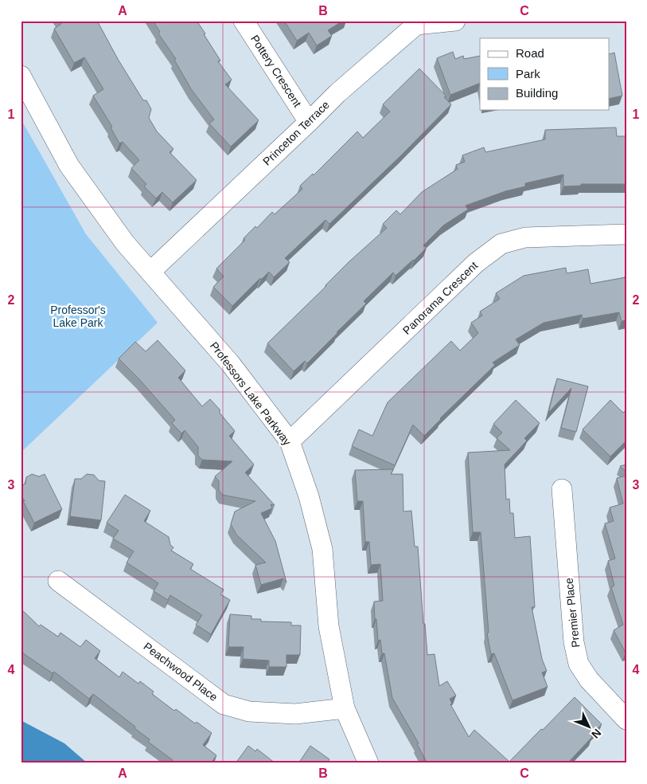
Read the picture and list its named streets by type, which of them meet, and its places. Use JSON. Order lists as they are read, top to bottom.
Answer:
{
  "streets": {
    "street": [
      "Pottery Crescent",
      "Princeton Terrace",
      "Panorama Crescent",
      "Professors Lake Parkway",
      "Premier Place",
      "Peachwood Place"
    ]
  },
  "crossings": [
    ["Pottery Crescent", "Princeton Terrace"],
    ["Princeton Terrace", "Professors Lake Parkway"],
    ["Panorama Crescent", "Professors Lake Parkway"],
    ["Professors Lake Parkway", "Peachwood Place"]
  ],
  "parks": ["Professor's Lake Park"],
  "legend": ["Road", "Park", "Building"],
  "north": "bottom right",
  "grid": {
    "columns": ["A", "B", "C"],
    "rows": [
      "1",
      "2",
      "3",
      "4"
    ]
  }
}
